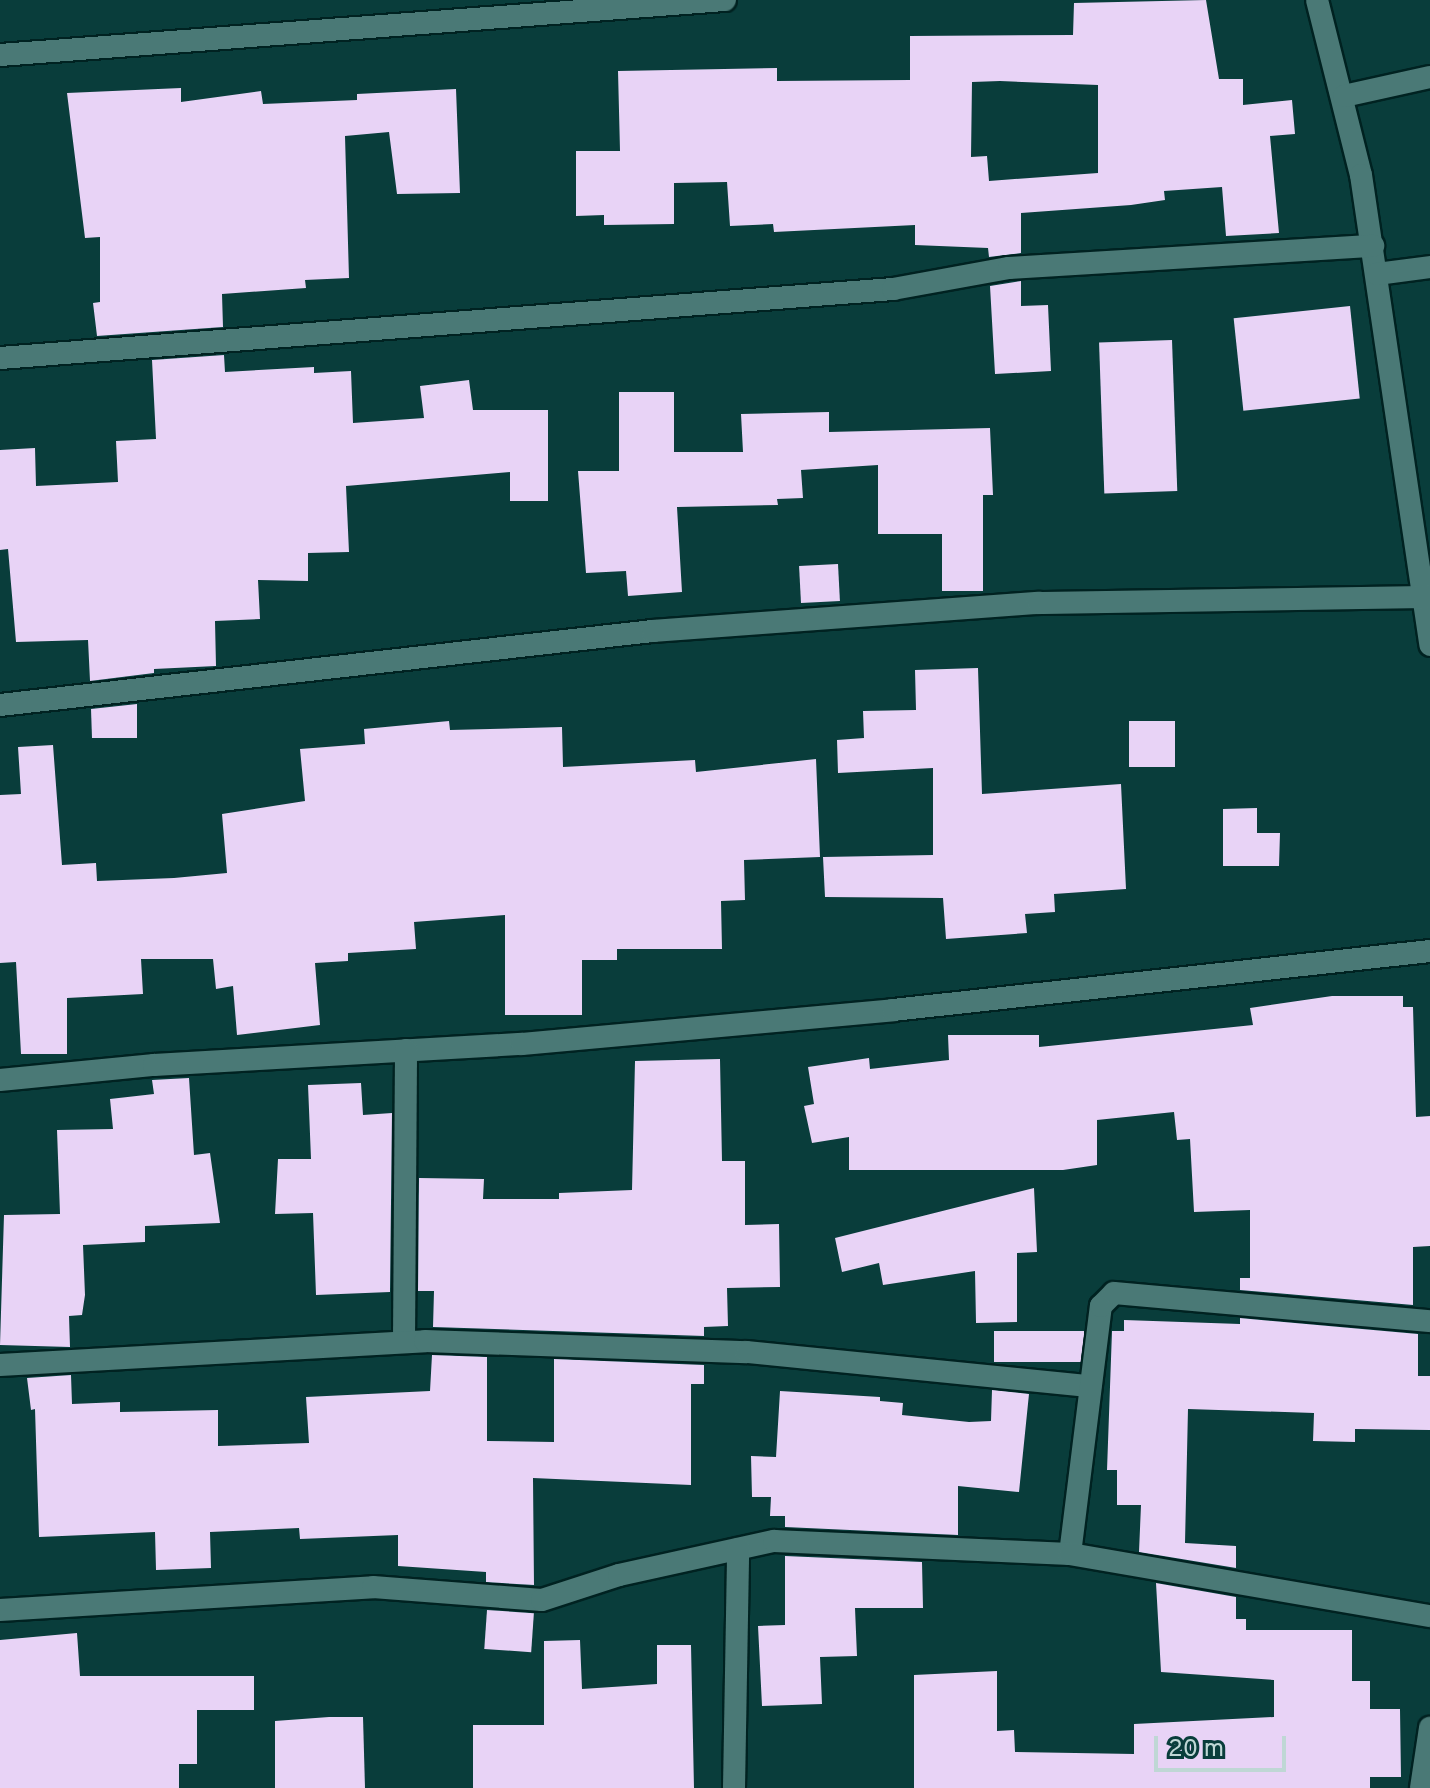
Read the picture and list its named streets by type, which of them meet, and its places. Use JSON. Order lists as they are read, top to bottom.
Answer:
{
  "scale_bar": "20 m"
}
